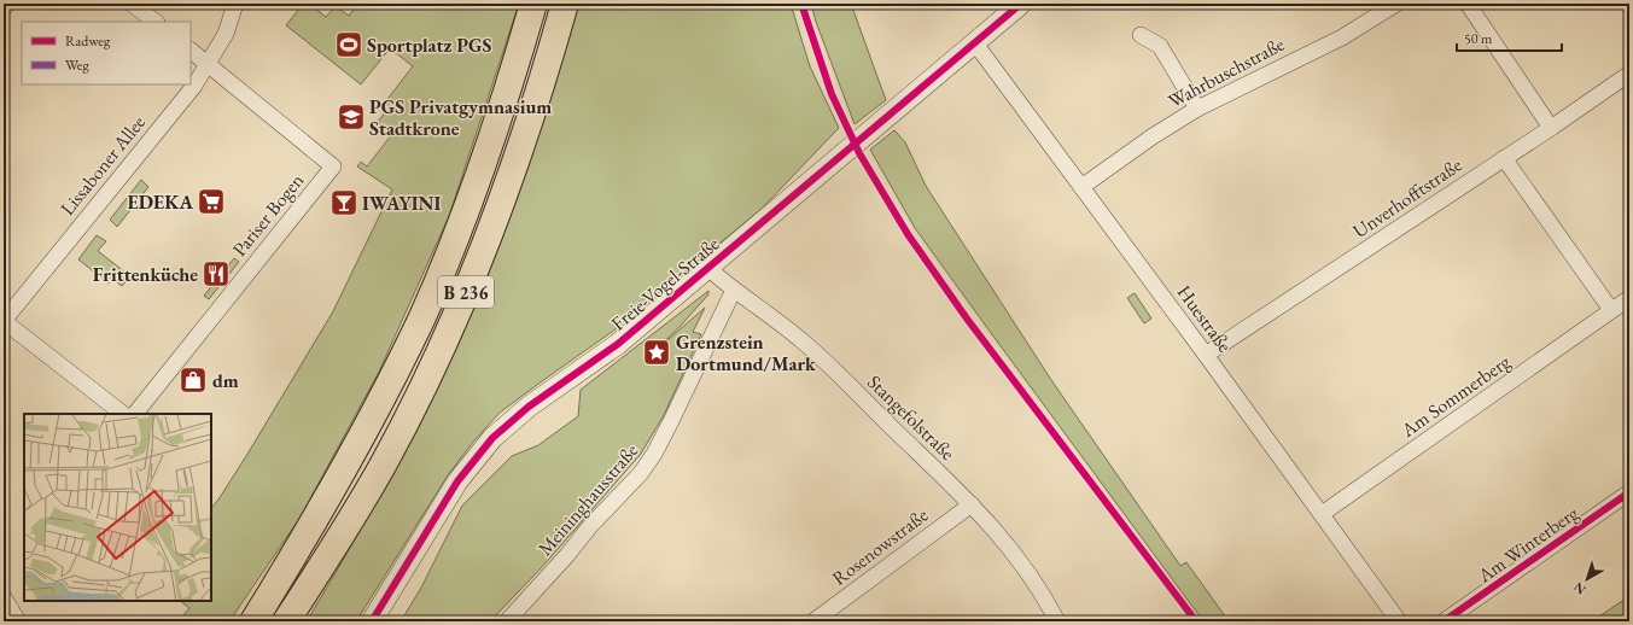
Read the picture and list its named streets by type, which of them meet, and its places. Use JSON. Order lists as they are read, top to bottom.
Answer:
{
  "streets": {
    "highway": ["B 236"],
    "street": [
      "Wahrbuschstraße",
      "Lissaboner Allee",
      "Unverhofftstraße",
      "Pariser Bogen",
      "Freie-Vogel-Straße",
      "Huestraße",
      "Am Sommerberg",
      "Stangefolstraße",
      "Meininghausstraße",
      "Am Winterberg",
      "Rosenowstraße"
    ]
  },
  "crossings": [
    ["Wahrbuschstraße", "Huestraße"],
    ["Lissaboner Allee", "Pariser Bogen"],
    ["Unverhofftstraße", "Huestraße"],
    ["Freie-Vogel-Straße", "Huestraße"],
    ["Freie-Vogel-Straße", "Stangefolstraße"],
    ["Huestraße", "Am Sommerberg"],
    ["Stangefolstraße", "Meininghausstraße"],
    ["Stangefolstraße", "Rosenowstraße"]
  ],
  "places": {
    "sports": ["Sportplatz PGS"],
    "school or university": ["PGS Privatgymnasium Stadtkrone"],
    "supermarket": ["EDEKA"],
    "bar": ["IWAYINI"],
    "restaurant": ["Frittenküche"],
    "place": ["Grenzstein Dortmund/Mark"],
    "shop": ["dm"]
  },
  "legend": ["Radweg", "Weg"],
  "scale_bar": "50 m",
  "north": "bottom left"
}
